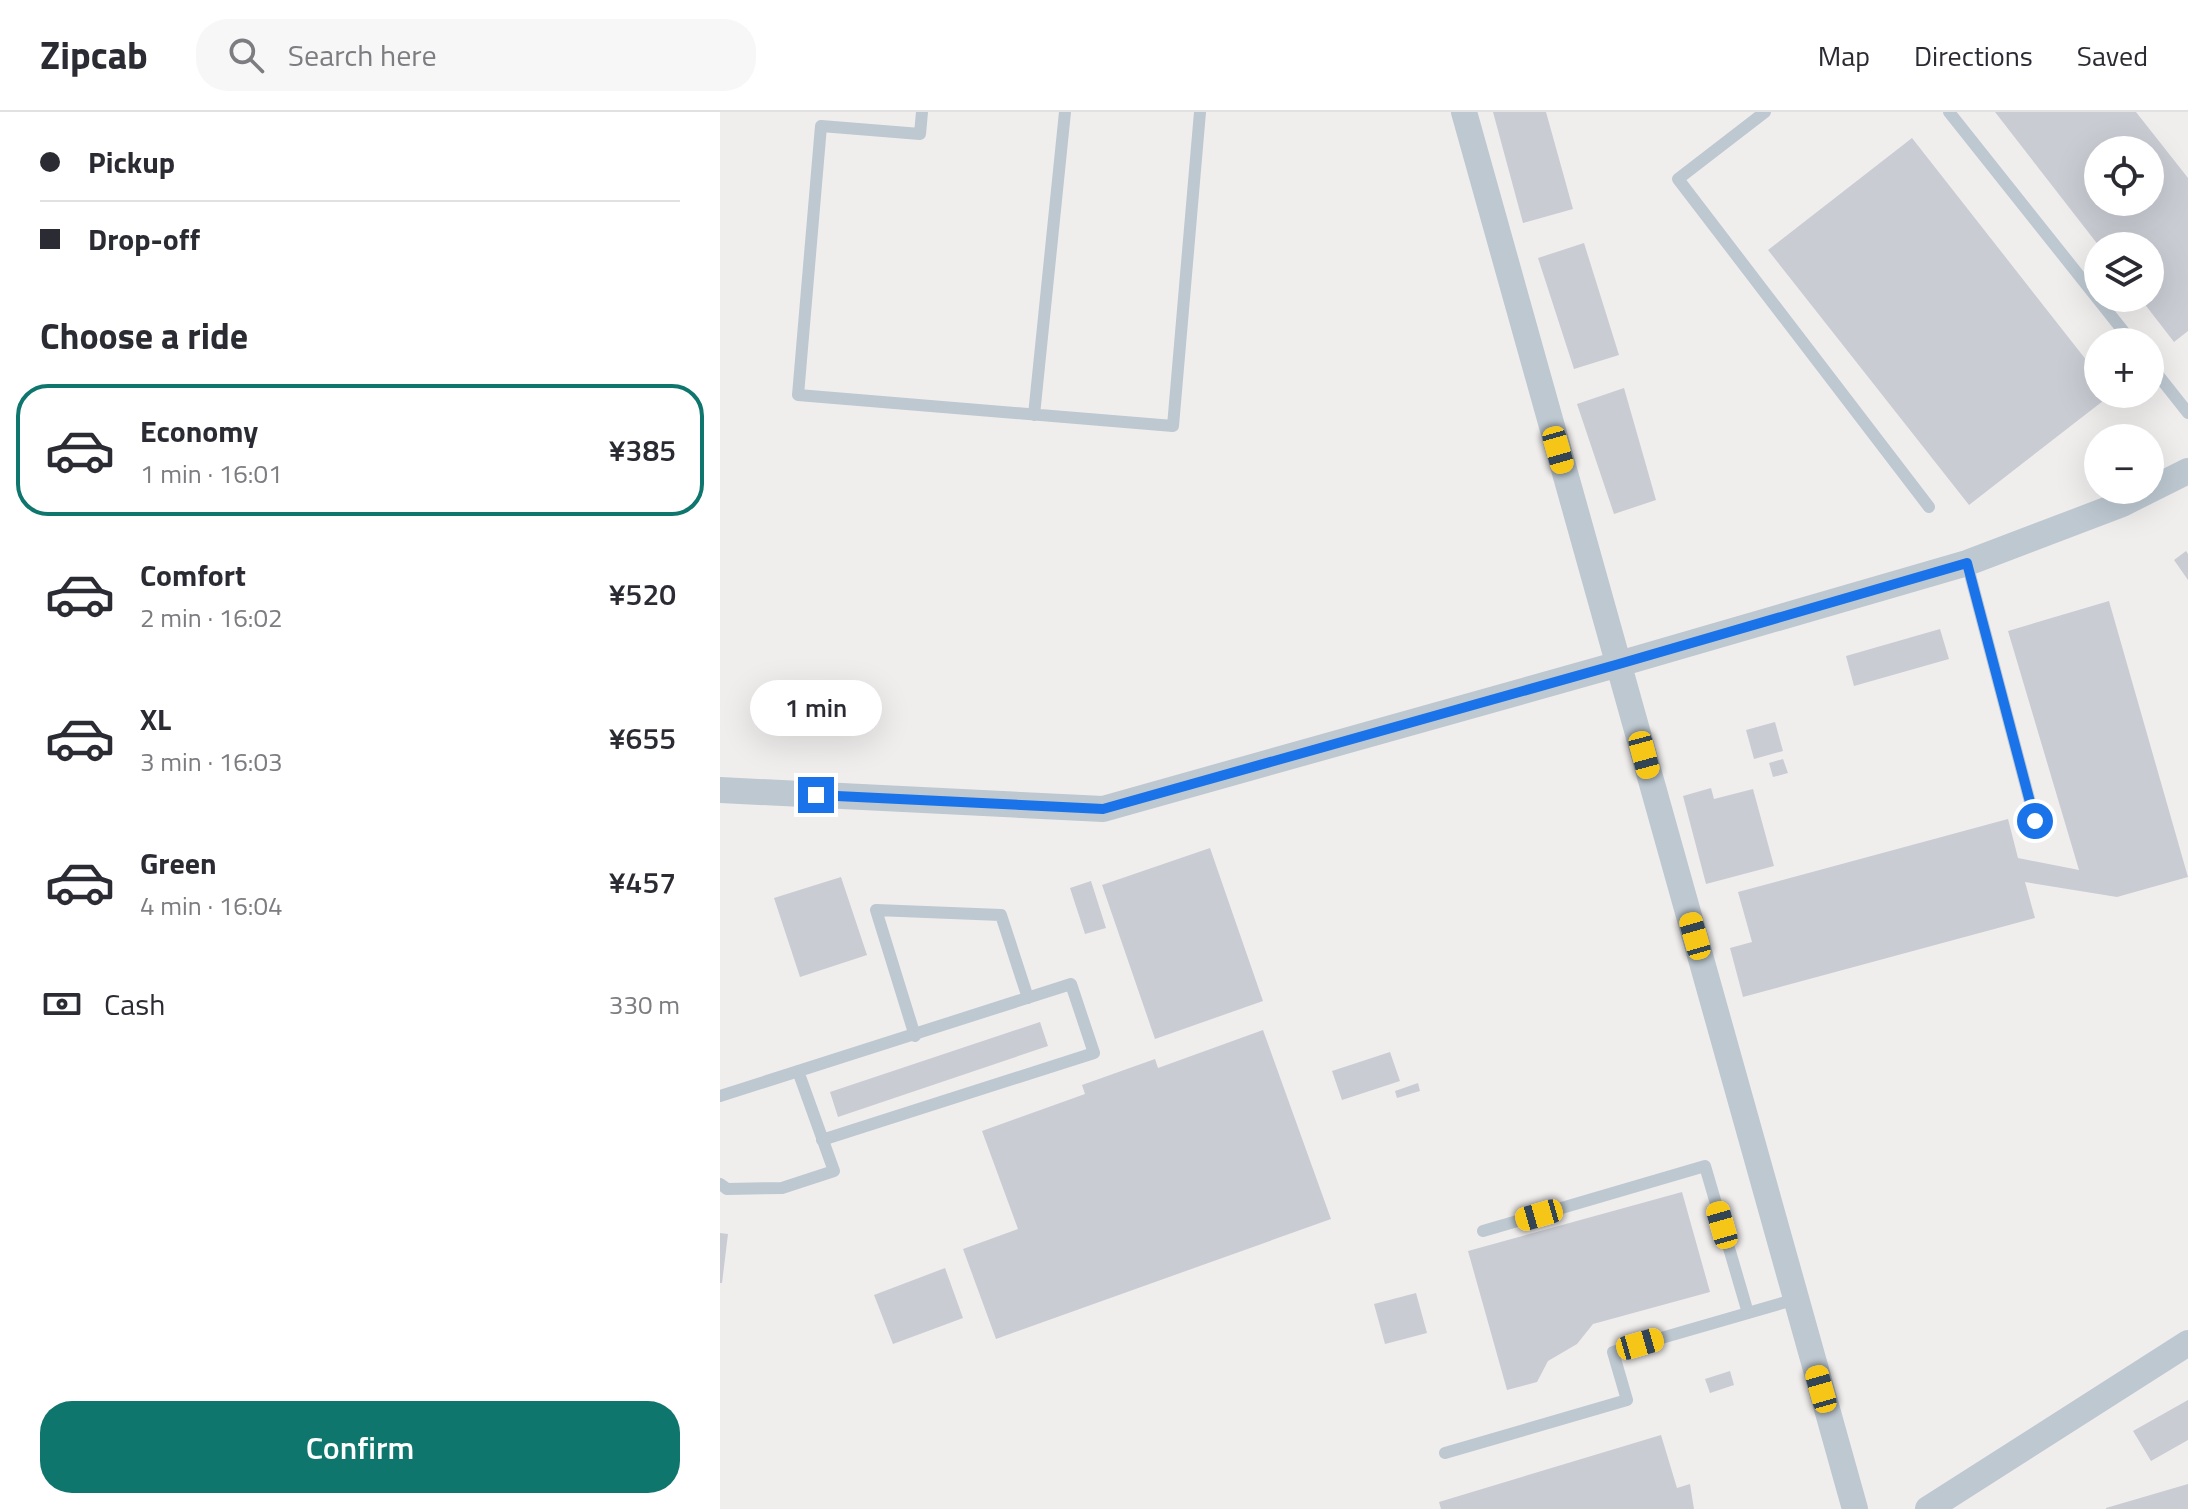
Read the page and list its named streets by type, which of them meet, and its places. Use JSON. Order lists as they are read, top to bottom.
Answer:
{
  "page": {
    "header": "Zipcab",
    "search": "Search here",
    "nav": ["Map", "Directions", "Saved"],
    "banner": ["Pickup", "Drop-off"],
    "map_buttons": ["+", "−"],
    "heading": "Choose a ride",
    "list": [
      {
        "name": "Economy",
        "note": "1 min · 16:01",
        "value": "¥385"
      },
      {
        "name": "Comfort",
        "note": "2 min · 16:02",
        "value": "¥520"
      },
      {
        "name": "XL",
        "note": "3 min · 16:03",
        "value": "¥655"
      },
      {
        "name": "Green",
        "note": "4 min · 16:04",
        "value": "¥457"
      }
    ],
    "bubble": "1 min",
    "pay": ["Cash", "330 m"],
    "buttons": "Confirm"
  }
}
